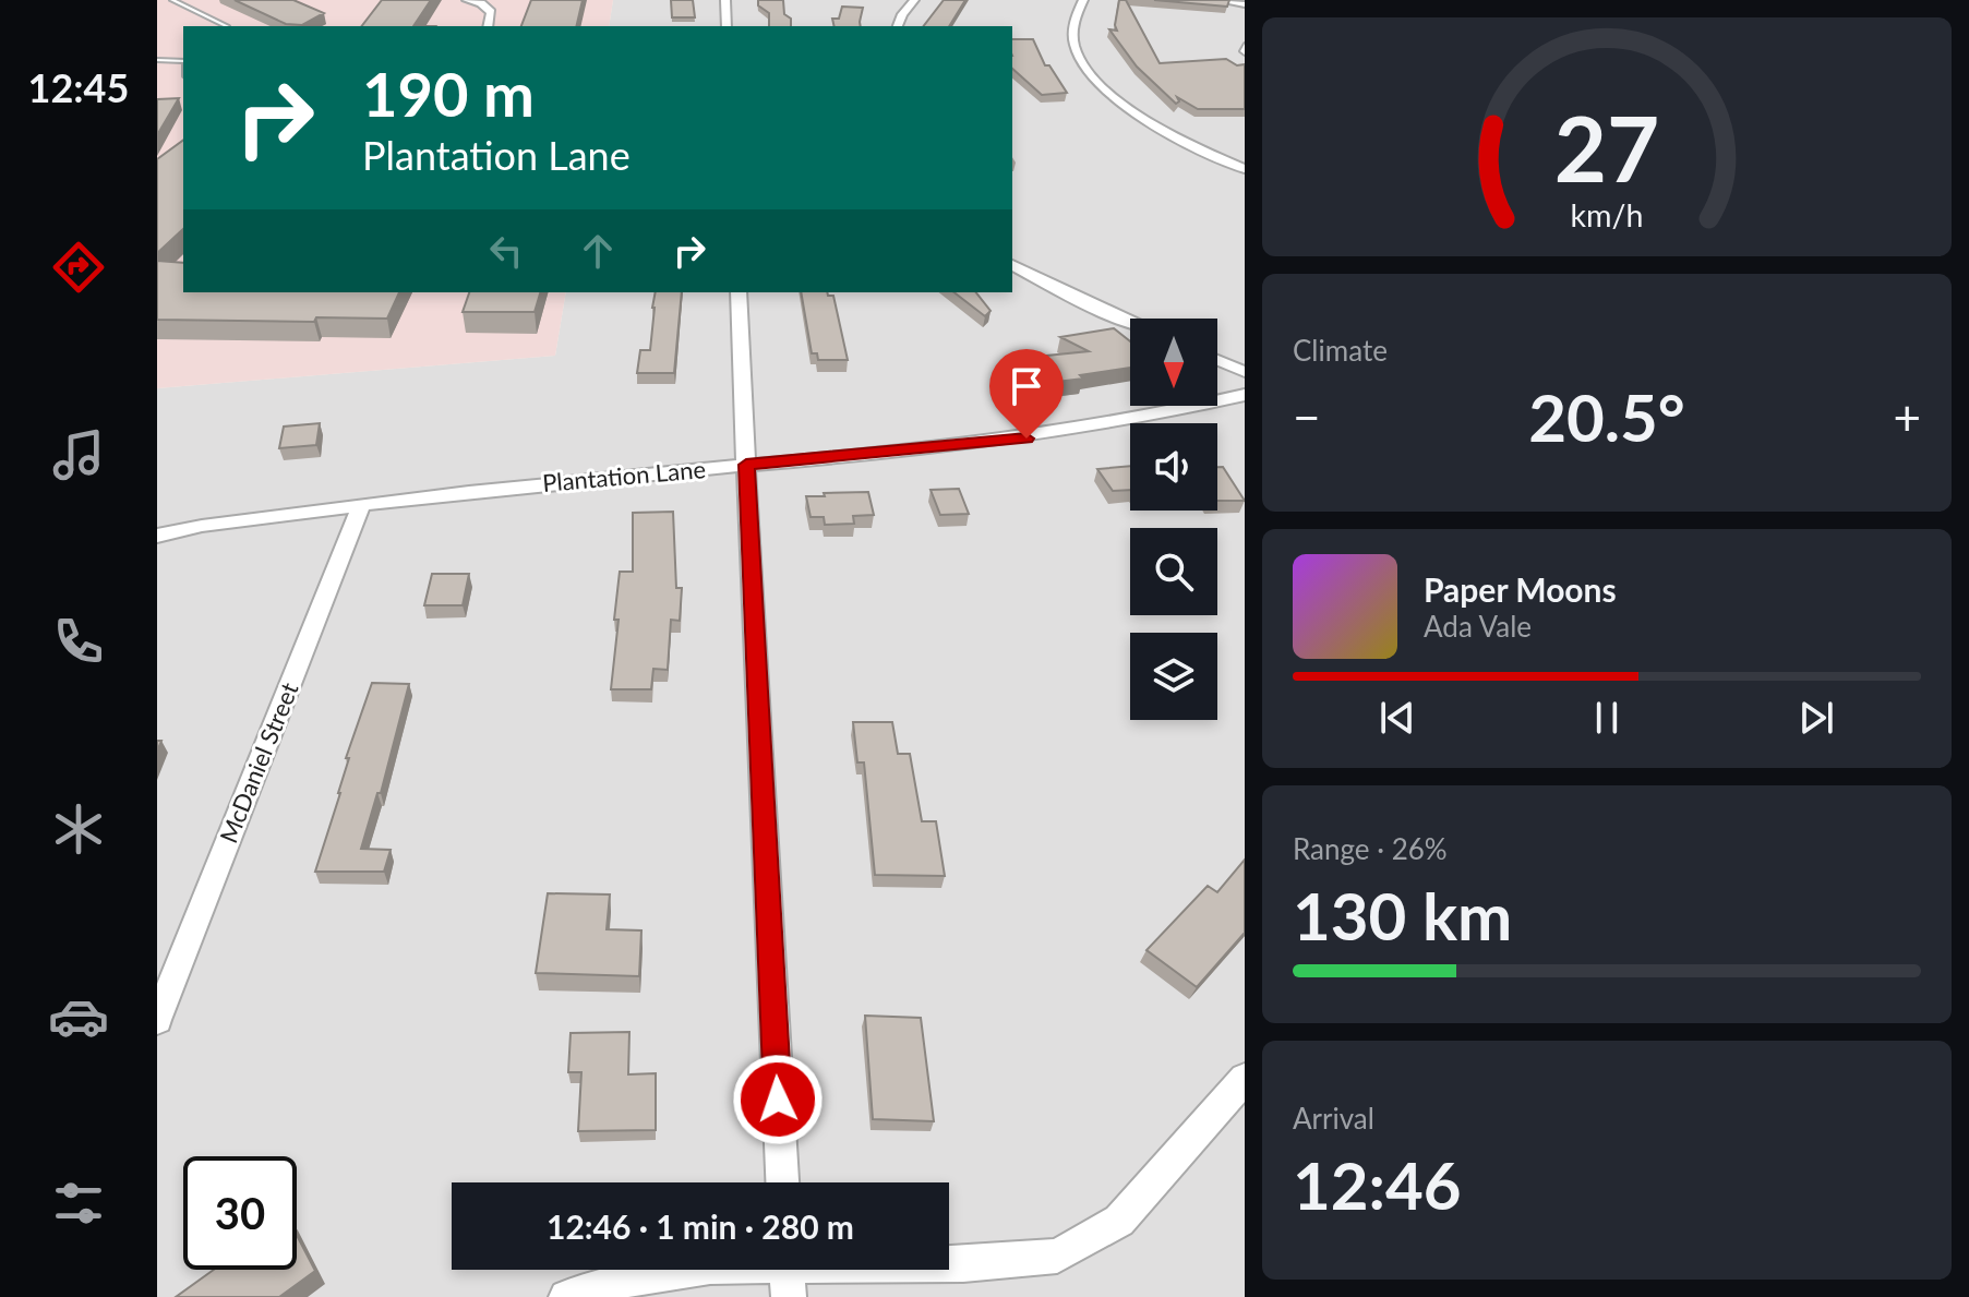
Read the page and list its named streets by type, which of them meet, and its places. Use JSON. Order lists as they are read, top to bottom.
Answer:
{
  "streets": {
    "street": ["Plantation Lane", "McDaniel Street"]
  },
  "crossings": [
    ["Plantation Lane", "McDaniel Street"]
  ],
  "north": "bottom",
  "page": {
    "tabs": "12:45",
    "turn": ["190 m", "Plantation Lane"],
    "tile": [
      "Climate",
      ["Range · 26%", "130 km"],
      ["Arrival", "12:46"]
    ],
    "heat": ["−", "20.5°", "+"],
    "song": ["Paper Moons", "Ada Vale"],
    "limit": "30",
    "trip": "12:46 · 1 min · 280 m",
    "gauge": ["27", "km/h"]
  }
}
